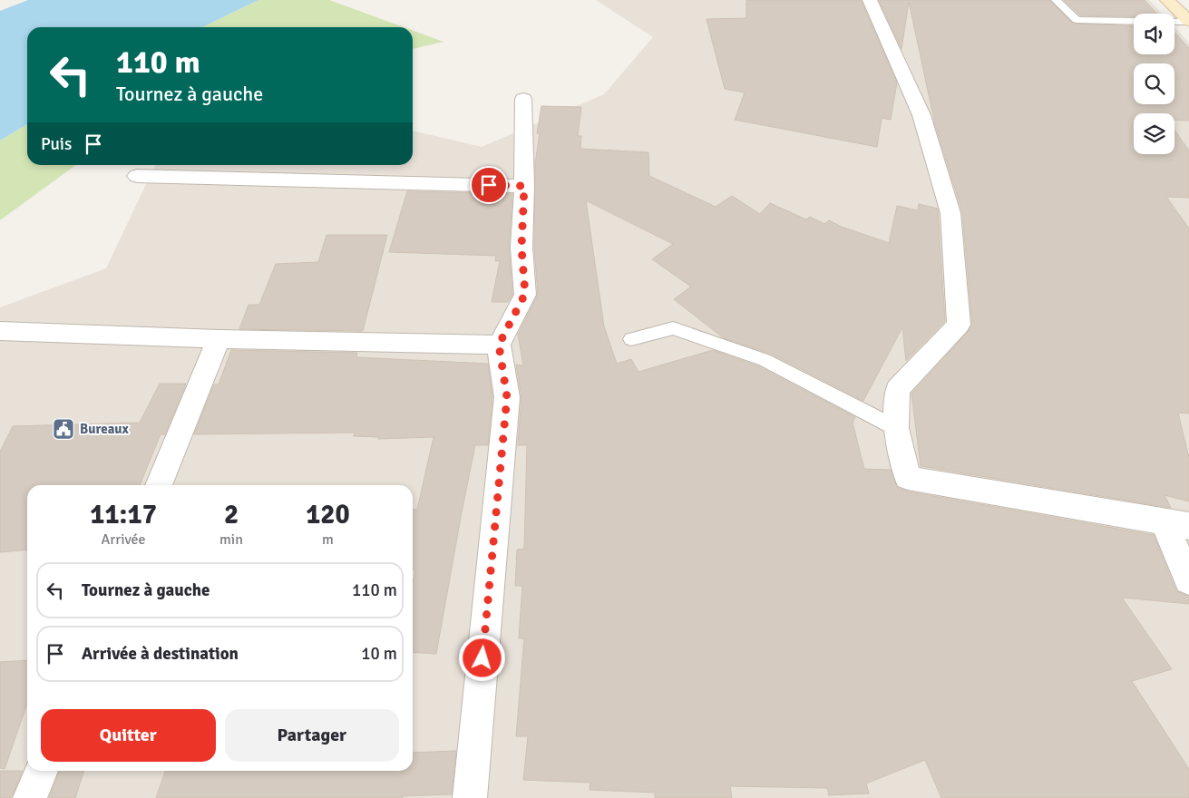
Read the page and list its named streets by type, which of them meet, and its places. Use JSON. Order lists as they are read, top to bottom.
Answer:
{
  "places": {
    "public building": ["Bureaux"]
  },
  "page": {
    "turn": ["110 m", "Tournez à gauche"],
    "then": "Puis",
    "eta": [
      "11:17",
      "Arrivée",
      "2",
      "min",
      "120",
      "m"
    ],
    "list": [
      {
        "name": "Tournez à gauche",
        "value": "110 m"
      },
      {
        "name": "Arrivée à destination",
        "value": "10 m"
      }
    ],
    "buttons": ["Quitter", "Partager"]
  }
}
